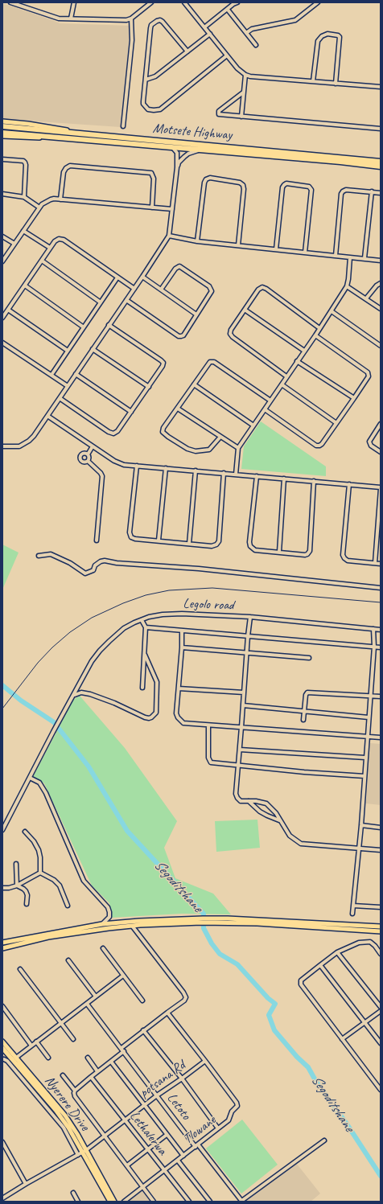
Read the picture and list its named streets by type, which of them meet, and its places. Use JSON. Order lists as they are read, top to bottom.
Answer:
{
  "streets": {
    "highway": ["Motsete Highway"],
    "main road": ["Nyerere Drive"],
    "street": [
      "Legolo road",
      "potsana Rd",
      "Letoto",
      "Tlowane",
      "Lethalerwa"
    ]
  },
  "crossings": [
    ["potsana Rd", "Nyerere Drive"],
    ["potsana Rd", "Letoto"],
    ["potsana Rd", "Tlowane"],
    ["potsana Rd", "Lethalerwa"],
    ["Letoto", "Tlowane"],
    ["Tlowane", "Lethalerwa"]
  ],
  "water": ["Segoditshane"]
}
